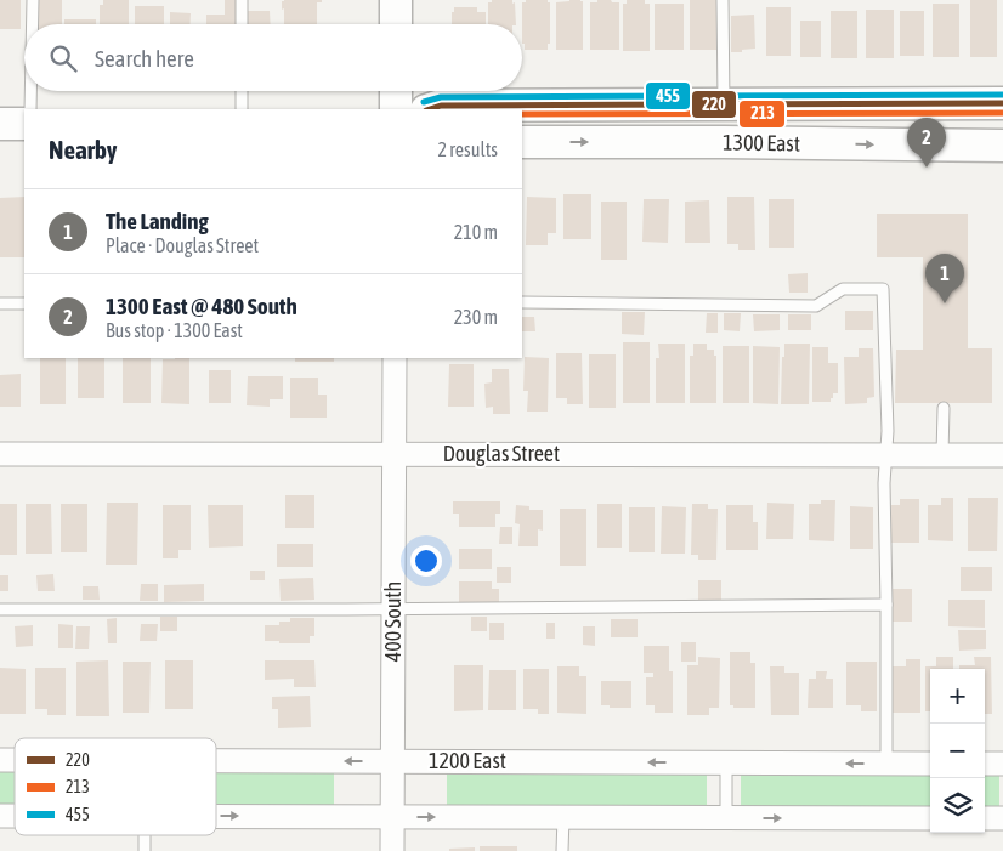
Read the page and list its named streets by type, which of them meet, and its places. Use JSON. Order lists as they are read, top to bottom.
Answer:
{
  "streets": {
    "main road": ["1300 East"],
    "street": ["Douglas Street", "400 South", "1200 East"]
  },
  "crossings": [
    ["Douglas Street", "400 South"],
    ["400 South", "1200 East"]
  ],
  "lines": ["transit line 455", "transit line 220", "transit line 213"],
  "legend": ["220", "213", "455"],
  "page": {
    "search": "Search here",
    "heading": ["Nearby", "2 results"],
    "pins": ["2", "1"],
    "list": [
      {
        "mark": "1",
        "name": "The Landing",
        "note": "Place · Douglas Street",
        "value": "210 m"
      },
      {
        "mark": "2",
        "name": "1300 East @ 480 South",
        "note": "Bus stop · 1300 East",
        "value": "230 m"
      }
    ],
    "map_buttons": ["+", "−"]
  }
}
